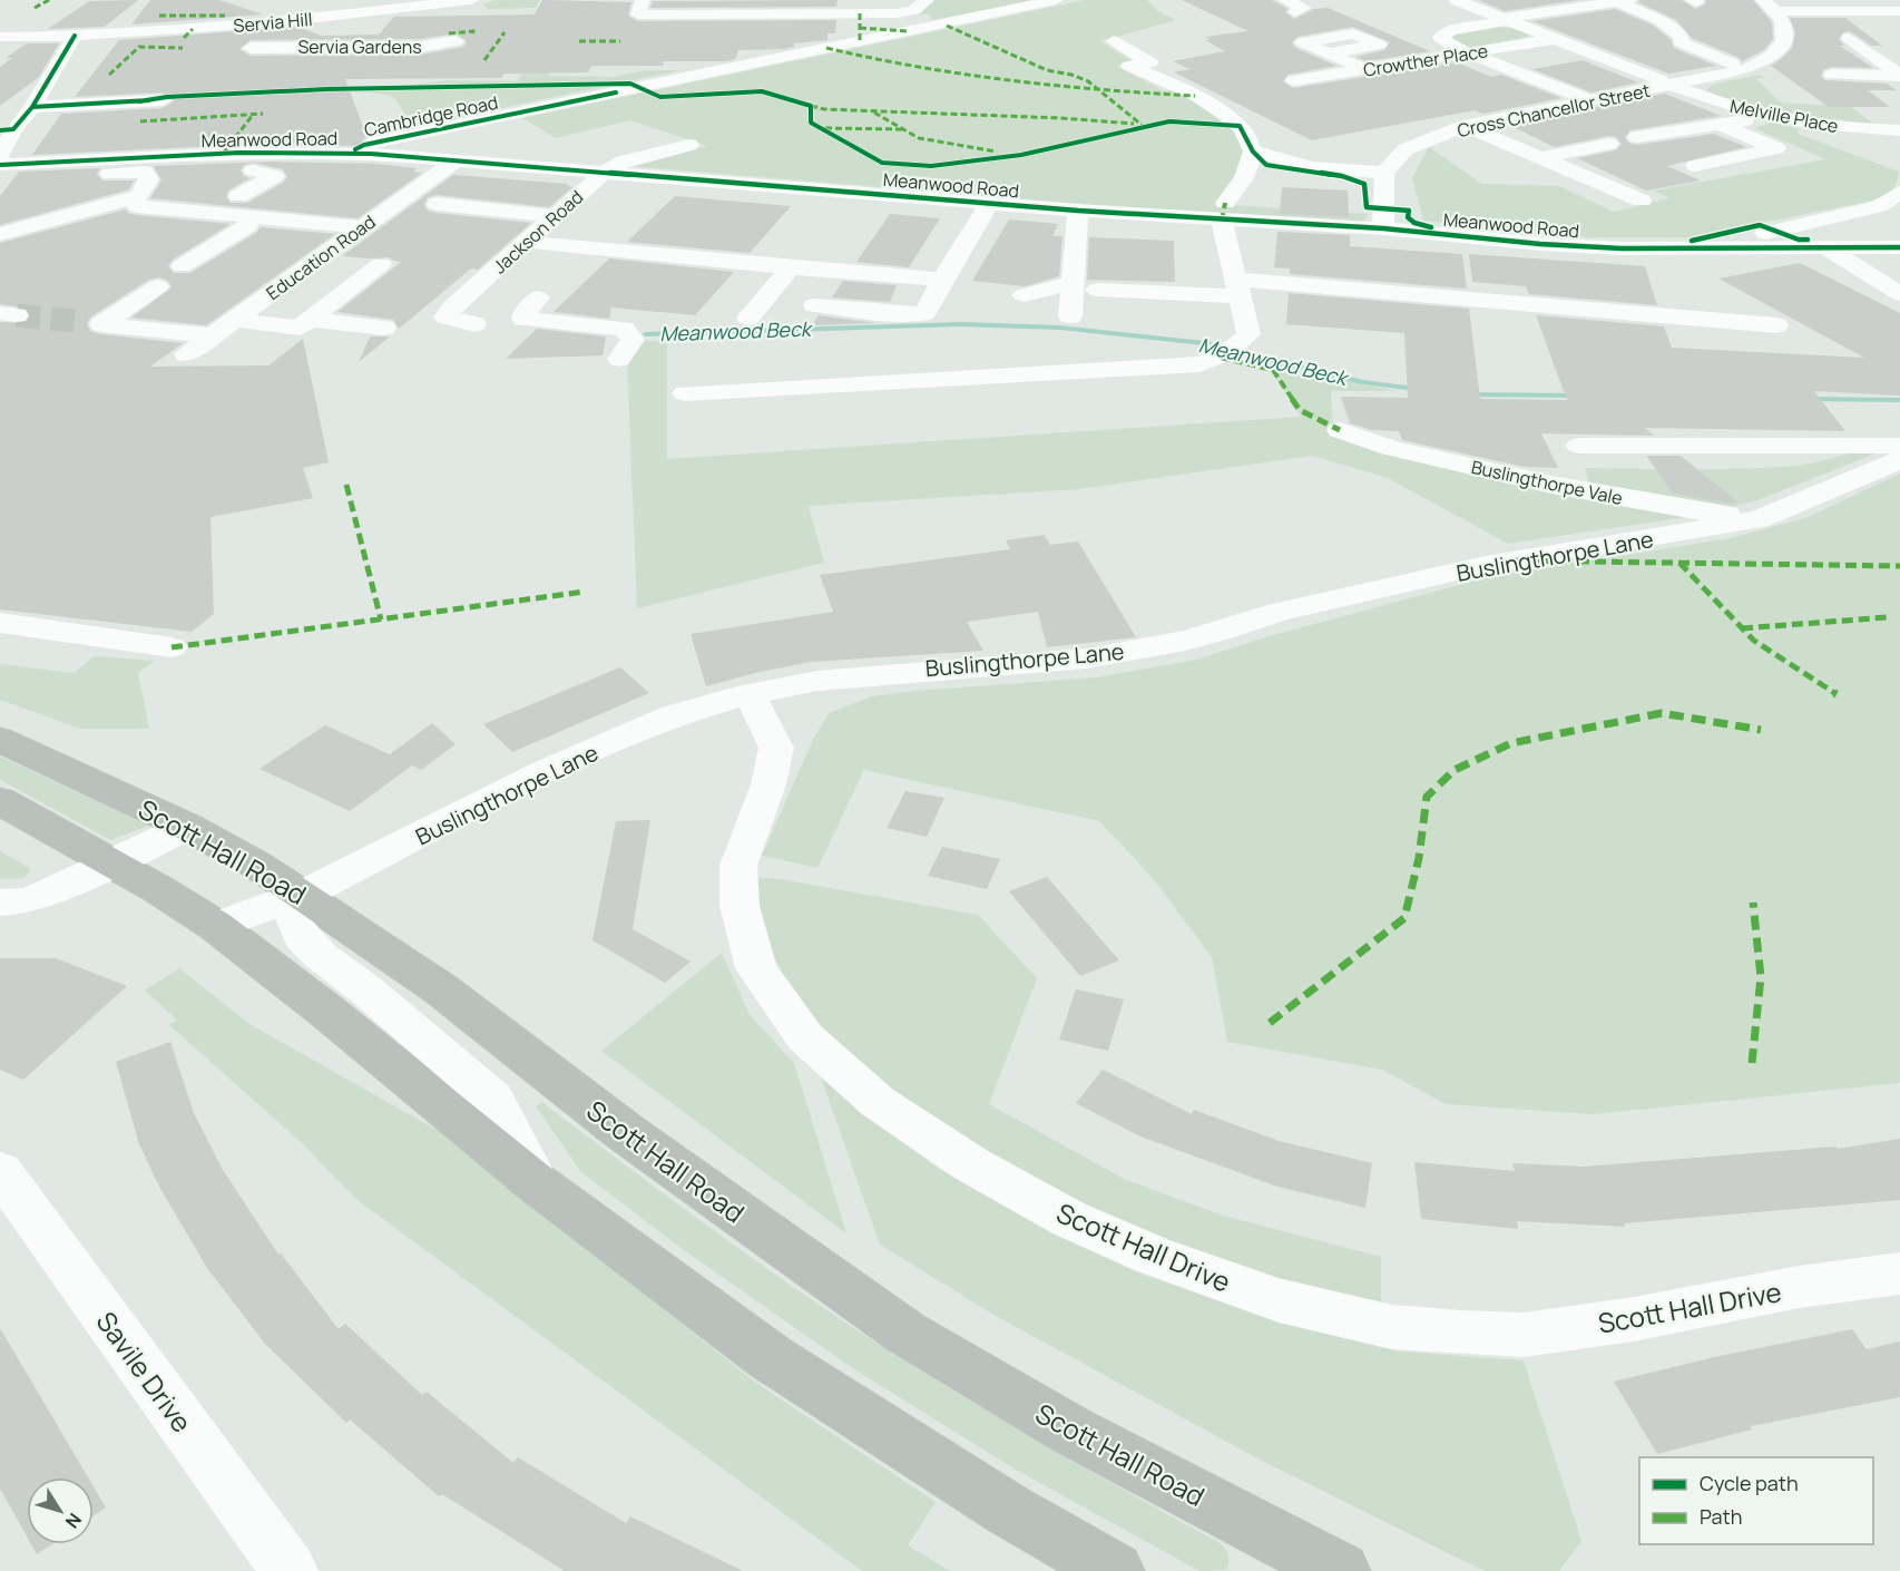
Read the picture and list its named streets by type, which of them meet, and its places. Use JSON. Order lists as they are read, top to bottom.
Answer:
{
  "streets": {
    "highway": ["Scott Hall Road"],
    "street": [
      "Servia Hill",
      "Servia Gardens",
      "Crowther Place",
      "Cross Chancellor Street",
      "Cambridge Road",
      "Melville Place",
      "Meanwood Road",
      "Jackson Road",
      "Education Road",
      "Buslingthorpe Vale",
      "Buslingthorpe Lane",
      "Scott Hall Drive",
      "Savile Drive"
    ]
  },
  "crossings": [
    ["Crowther Place", "Melville Place"],
    ["Cross Chancellor Street", "Melville Place"],
    ["Cambridge Road", "Meanwood Road"],
    ["Meanwood Road", "Jackson Road"],
    ["Meanwood Road", "Education Road"],
    ["Buslingthorpe Vale", "Buslingthorpe Lane"],
    ["Buslingthorpe Lane", "Scott Hall Road"],
    ["Buslingthorpe Lane", "Scott Hall Drive"]
  ],
  "water": ["Meanwood Beck"],
  "legend": ["Cycle path", "Path"],
  "north": "bottom right"
}
